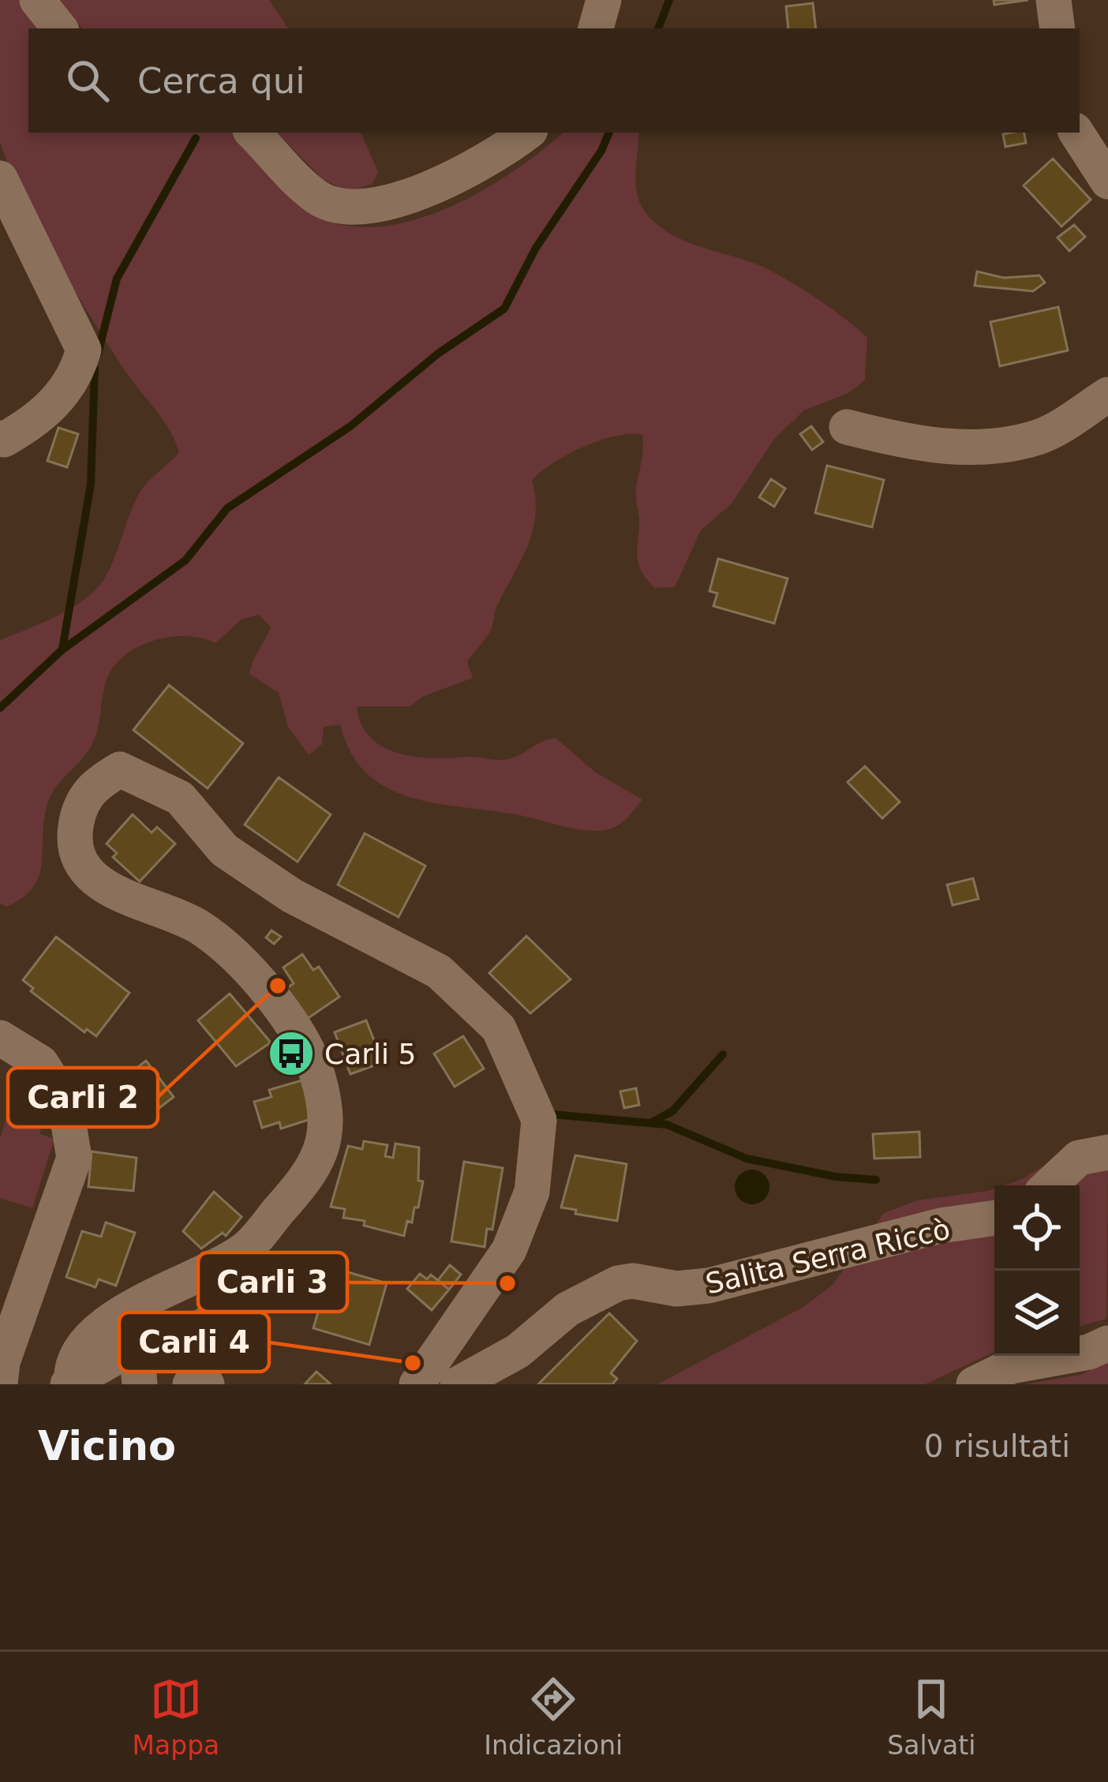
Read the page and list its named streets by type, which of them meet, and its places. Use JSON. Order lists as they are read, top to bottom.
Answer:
{
  "streets": {
    "street": ["Salita Serra Riccò"]
  },
  "places": {
    "other": ["Carli 2", "Carli 3", "Carli 4"],
    "bus stop": ["Carli 5"]
  },
  "page": {
    "search": "Cerca qui",
    "heading": ["Vicino", "0 risultati"],
    "nav": ["Mappa", "Indicazioni", "Salvati"]
  }
}
